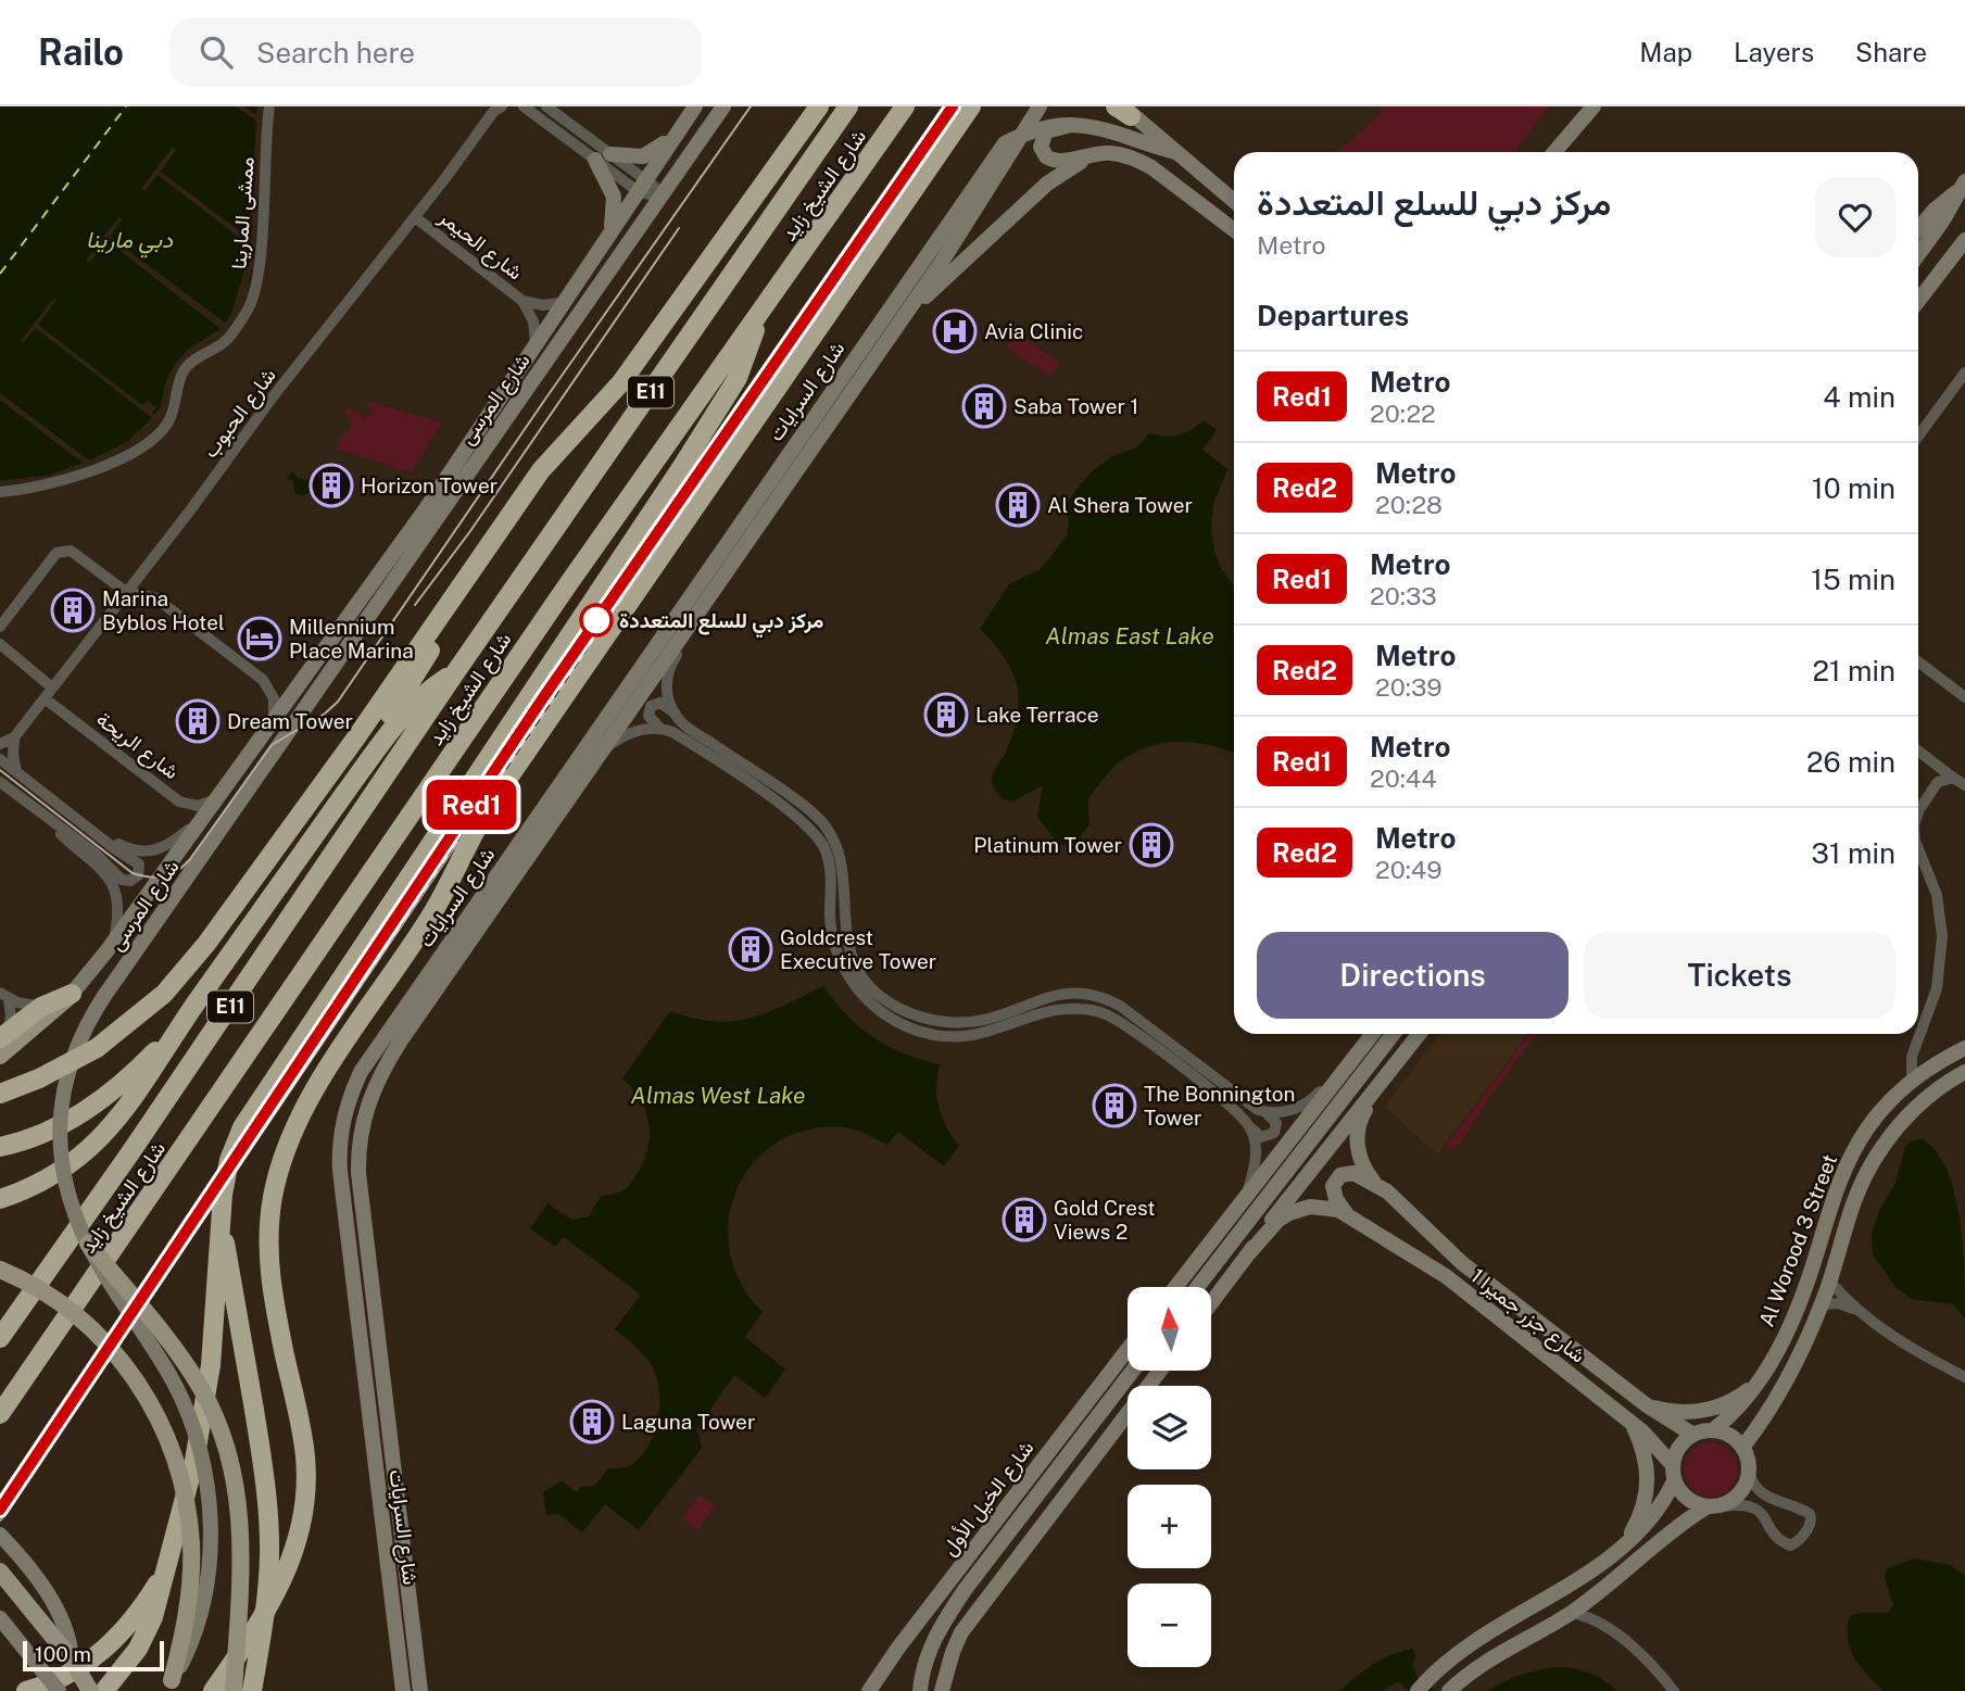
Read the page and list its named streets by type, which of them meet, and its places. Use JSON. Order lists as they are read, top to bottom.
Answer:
{
  "streets": {
    "highway": ["شارع الشيخ زايد", "E11"],
    "main road": [
      "شارع السرايات",
      "شارع المرسى",
      "Al Worood 3 Street",
      "شارع جزر جميرا 1",
      "شارع الخيل الأول"
    ],
    "street": [
      "ممشى المارينا",
      "شارع الحيمر",
      "شارع الحبوب",
      "شارع الريحة"
    ]
  },
  "crossings": [
    ["شارع الحيمر", "شارع المرسى"],
    ["شارع الحيمر", "شارع الحبوب"],
    ["شارع المرسى", "شارع الريحة"],
    ["شارع الحبوب", "شارع الريحة"],
    ["Al Worood 3 Street", "شارع جزر جميرا 1"]
  ],
  "water": ["دبي مارينا", "Almas East Lake", "Almas West Lake"],
  "places": {
    "hospital": ["Avia Clinic"],
    "building": [
      "Saba Tower 1",
      "Horizon Tower",
      "Al Shera Tower",
      "Marina Byblos Hotel",
      "Lake Terrace",
      "Dream Tower",
      "Platinum Tower",
      "Goldcrest Executive Tower",
      "The Bonnington Tower",
      "Gold Crest Views 2",
      "Laguna Tower"
    ],
    "other": ["مركز دبي للسلع المتعددة"],
    "hotel": ["Millennium Place Marina"]
  },
  "lines": ["metro line Red1"],
  "scale_bar": "100 m",
  "north": "top",
  "page": {
    "header": "Railo",
    "search": "Search here",
    "nav": ["Map", "Layers", "Share"],
    "on_map": "Red1",
    "heading": [
      ["مركز دبي للسلع المتعددة", "Metro"],
      "Departures"
    ],
    "list": [
      {
        "mark": "Red1",
        "name": "Metro",
        "note": "20:22",
        "value": "4 min"
      },
      {
        "mark": "Red2",
        "name": "Metro",
        "note": "20:28",
        "value": "10 min"
      },
      {
        "mark": "Red1",
        "name": "Metro",
        "note": "20:33",
        "value": "15 min"
      },
      {
        "mark": "Red2",
        "name": "Metro",
        "note": "20:39",
        "value": "21 min"
      },
      {
        "mark": "Red1",
        "name": "Metro",
        "note": "20:44",
        "value": "26 min"
      },
      {
        "mark": "Red2",
        "name": "Metro",
        "note": "20:49",
        "value": "31 min"
      }
    ],
    "buttons": ["Directions", "Tickets"],
    "map_buttons": ["+", "−"],
    "scale": "100 m"
  }
}
